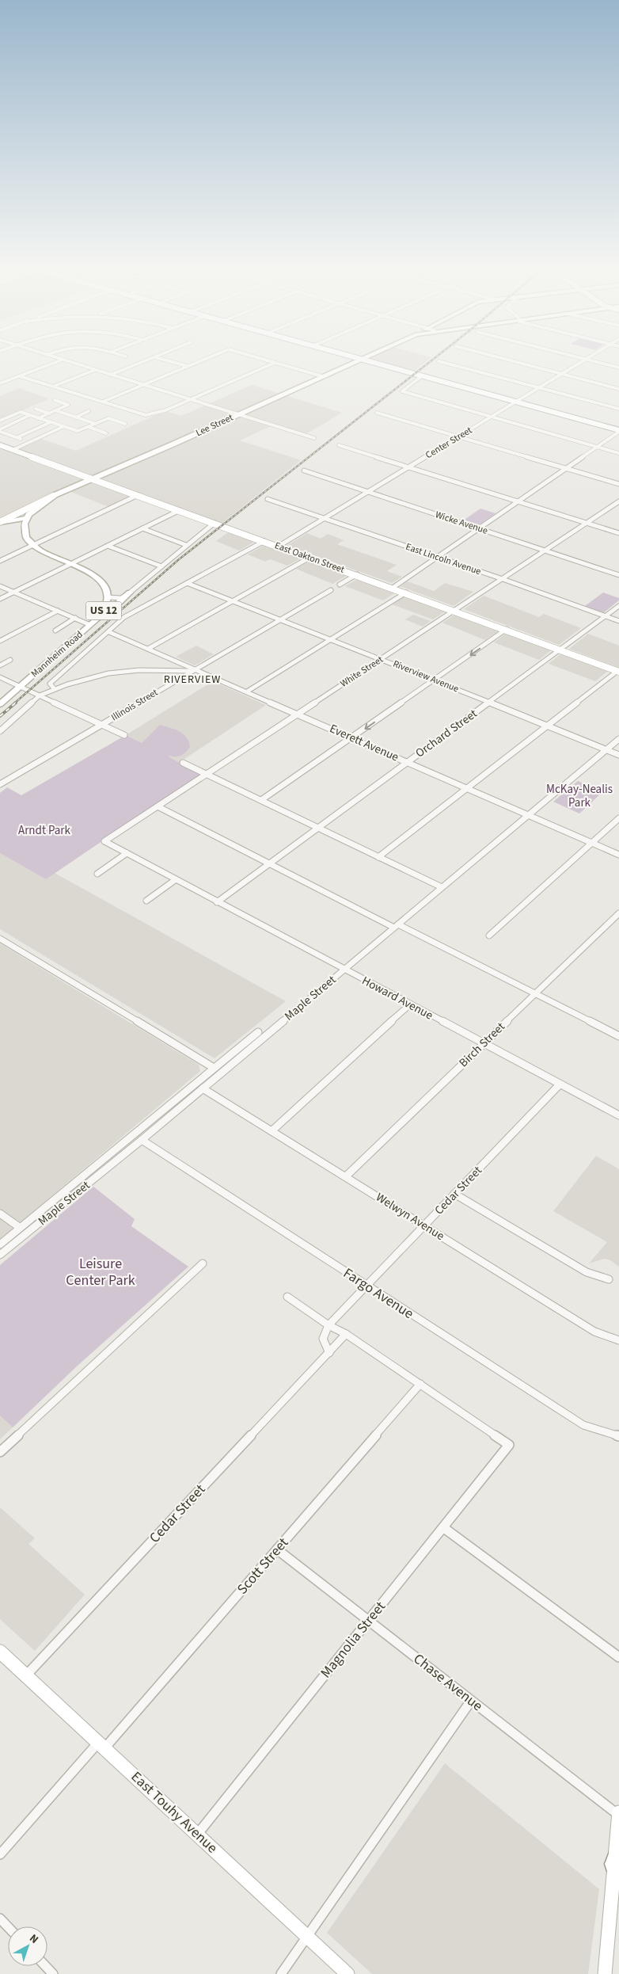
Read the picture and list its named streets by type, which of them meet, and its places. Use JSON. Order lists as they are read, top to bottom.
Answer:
{
  "streets": {
    "main road": ["Lee Street", "US 12", "Mannheim Road"],
    "street": [
      "Center Street",
      "Wicke Avenue",
      "East Oakton Street",
      "East Lincoln Avenue",
      "White Street",
      "Riverview Avenue",
      "Illinois Street",
      "Orchard Street",
      "Everett Avenue",
      "Maple Street",
      "Howard Avenue",
      "Birch Street",
      "Cedar Street",
      "Welwyn Avenue",
      "Fargo Avenue",
      "Scott Street",
      "Magnolia Street",
      "Chase Avenue",
      "East Touhy Avenue"
    ]
  },
  "crossings": [
    ["Lee Street", "East Oakton Street"],
    ["Center Street", "Wicke Avenue"],
    ["Center Street", "East Oakton Street"],
    ["Center Street", "East Lincoln Avenue"],
    ["Wicke Avenue", "White Street"],
    ["East Oakton Street", "White Street"],
    ["East Oakton Street", "Orchard Street"],
    ["East Lincoln Avenue", "White Street"],
    ["East Lincoln Avenue", "Orchard Street"],
    ["US 12", "Mannheim Road"],
    ["White Street", "Riverview Avenue"],
    ["White Street", "Everett Avenue"],
    ["White Street", "Howard Avenue"],
    ["Riverview Avenue", "Illinois Street"],
    ["Riverview Avenue", "Orchard Street"],
    ["Riverview Avenue", "Maple Street"],
    ["Illinois Street", "Everett Avenue"],
    ["Orchard Street", "Everett Avenue"],
    ["Orchard Street", "Howard Avenue"],
    ["Everett Avenue", "Maple Street"],
    ["Maple Street", "Howard Avenue"],
    ["Maple Street", "Welwyn Avenue"],
    ["Maple Street", "Fargo Avenue"],
    ["Howard Avenue", "Birch Street"],
    ["Howard Avenue", "Cedar Street"],
    ["Birch Street", "Welwyn Avenue"],
    ["Cedar Street", "Welwyn Avenue"],
    ["Cedar Street", "Fargo Avenue"],
    ["Cedar Street", "East Touhy Avenue"],
    ["Scott Street", "Magnolia Street"],
    ["Scott Street", "Chase Avenue"],
    ["Scott Street", "East Touhy Avenue"],
    ["Magnolia Street", "Chase Avenue"],
    ["Magnolia Street", "East Touhy Avenue"]
  ],
  "districts": ["RIVERVIEW"],
  "parks": ["McKay-Nealis Park", "Arndt Park", "Leisure Center Park"],
  "north": "top right"
}
